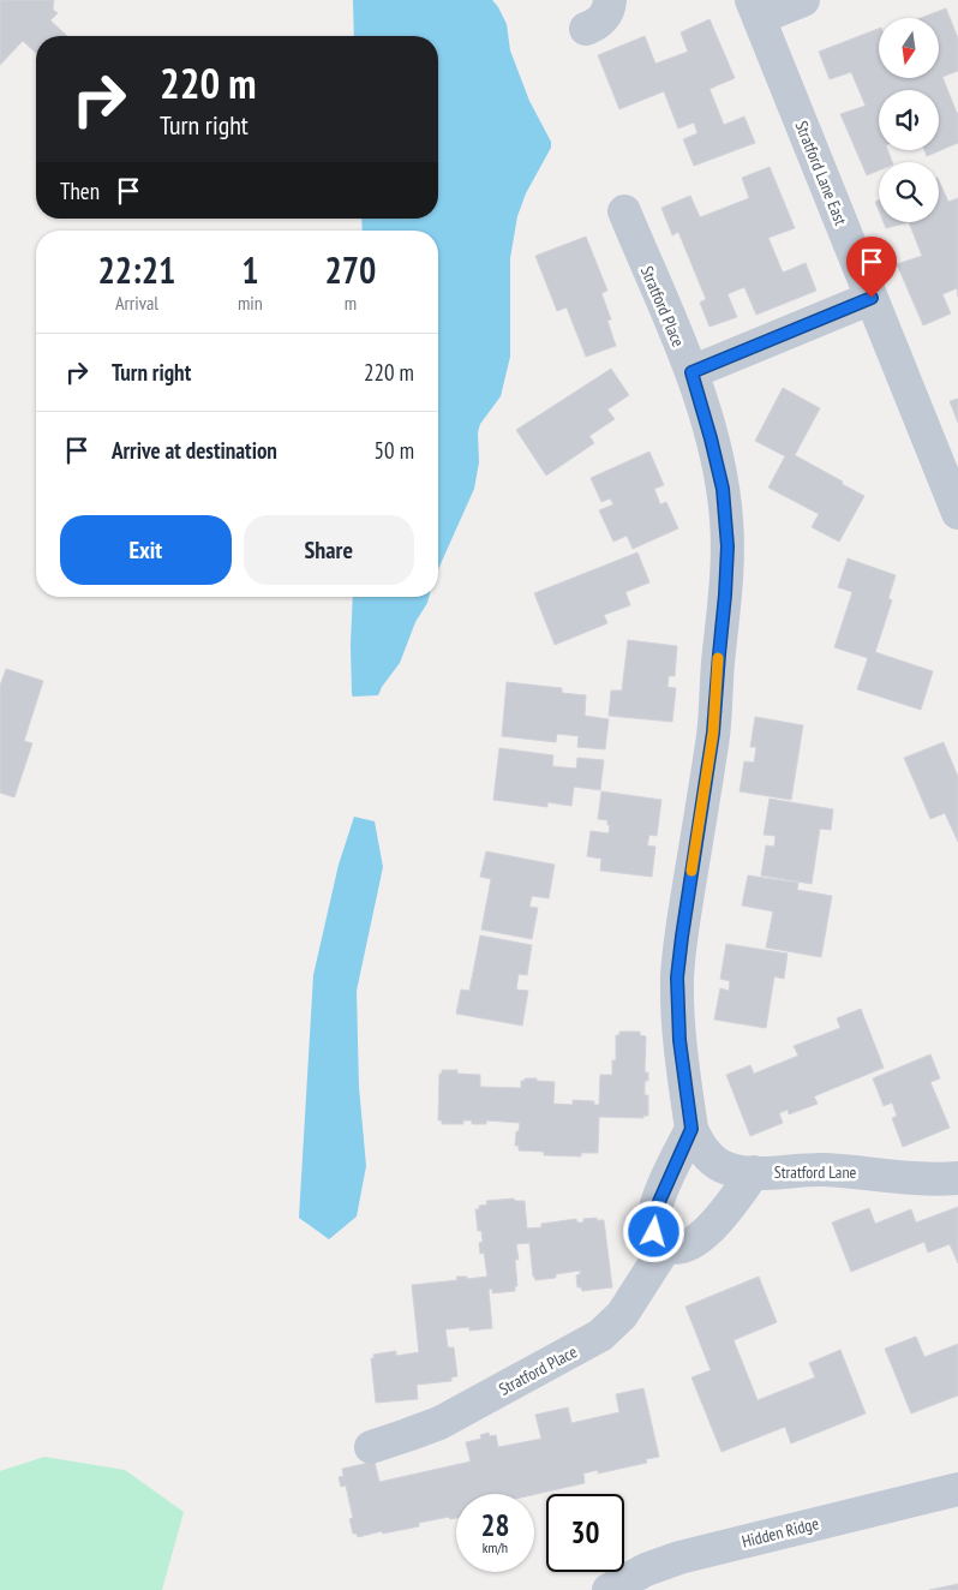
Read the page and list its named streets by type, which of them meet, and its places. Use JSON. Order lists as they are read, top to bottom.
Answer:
{
  "streets": {
    "street": [
      "Stratford Lane East",
      "Stratford Place",
      "Stratford Lane",
      "Hidden Ridge"
    ]
  },
  "crossings": [
    ["Stratford Place", "Stratford Lane"]
  ],
  "north": "bottom",
  "page": {
    "turn": ["220 m", "Turn right"],
    "then": "Then",
    "eta": [
      "22:21",
      "Arrival",
      "1",
      "min",
      "270",
      "m"
    ],
    "list": [
      {
        "name": "Turn right",
        "value": "220 m"
      },
      {
        "name": "Arrive at destination",
        "value": "50 m"
      }
    ],
    "buttons": ["Exit", "Share"],
    "speed": "28 km/h",
    "limit": "30"
  }
}
